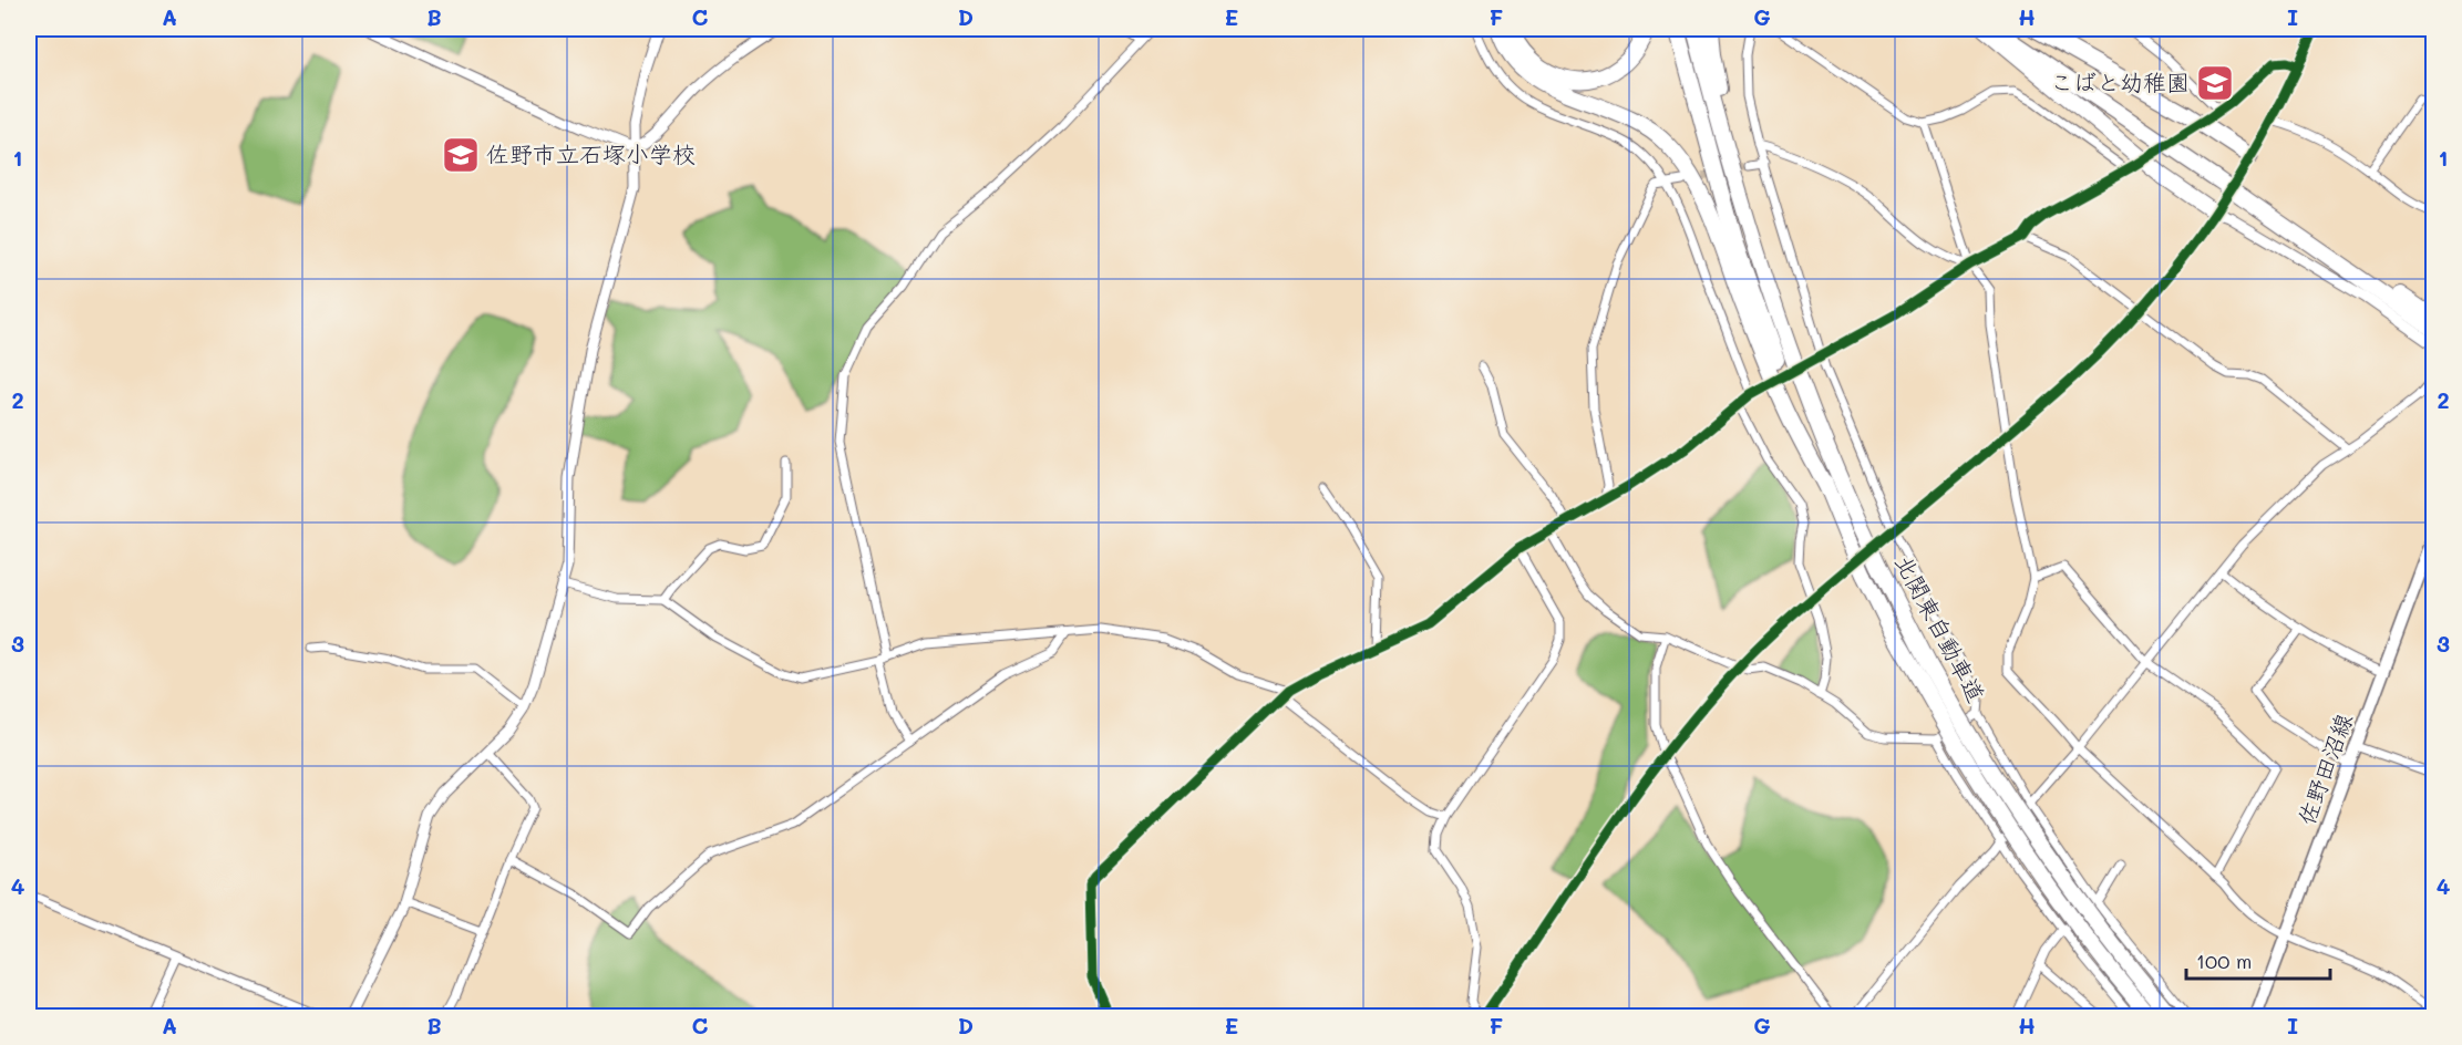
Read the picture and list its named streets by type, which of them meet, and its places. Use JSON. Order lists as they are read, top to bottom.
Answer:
{
  "streets": {
    "highway": ["北関東自動車道"],
    "main road": ["佐野田沼線"]
  },
  "places": {
    "school or university": ["こばと幼稚園", "佐野市立石塚小学校"]
  },
  "scale_bar": "100 m",
  "grid": {
    "columns": [
      "A",
      "B",
      "C",
      "D",
      "E",
      "F",
      "G",
      "H",
      "I"
    ],
    "rows": [
      "1",
      "2",
      "3",
      "4"
    ]
  }
}
